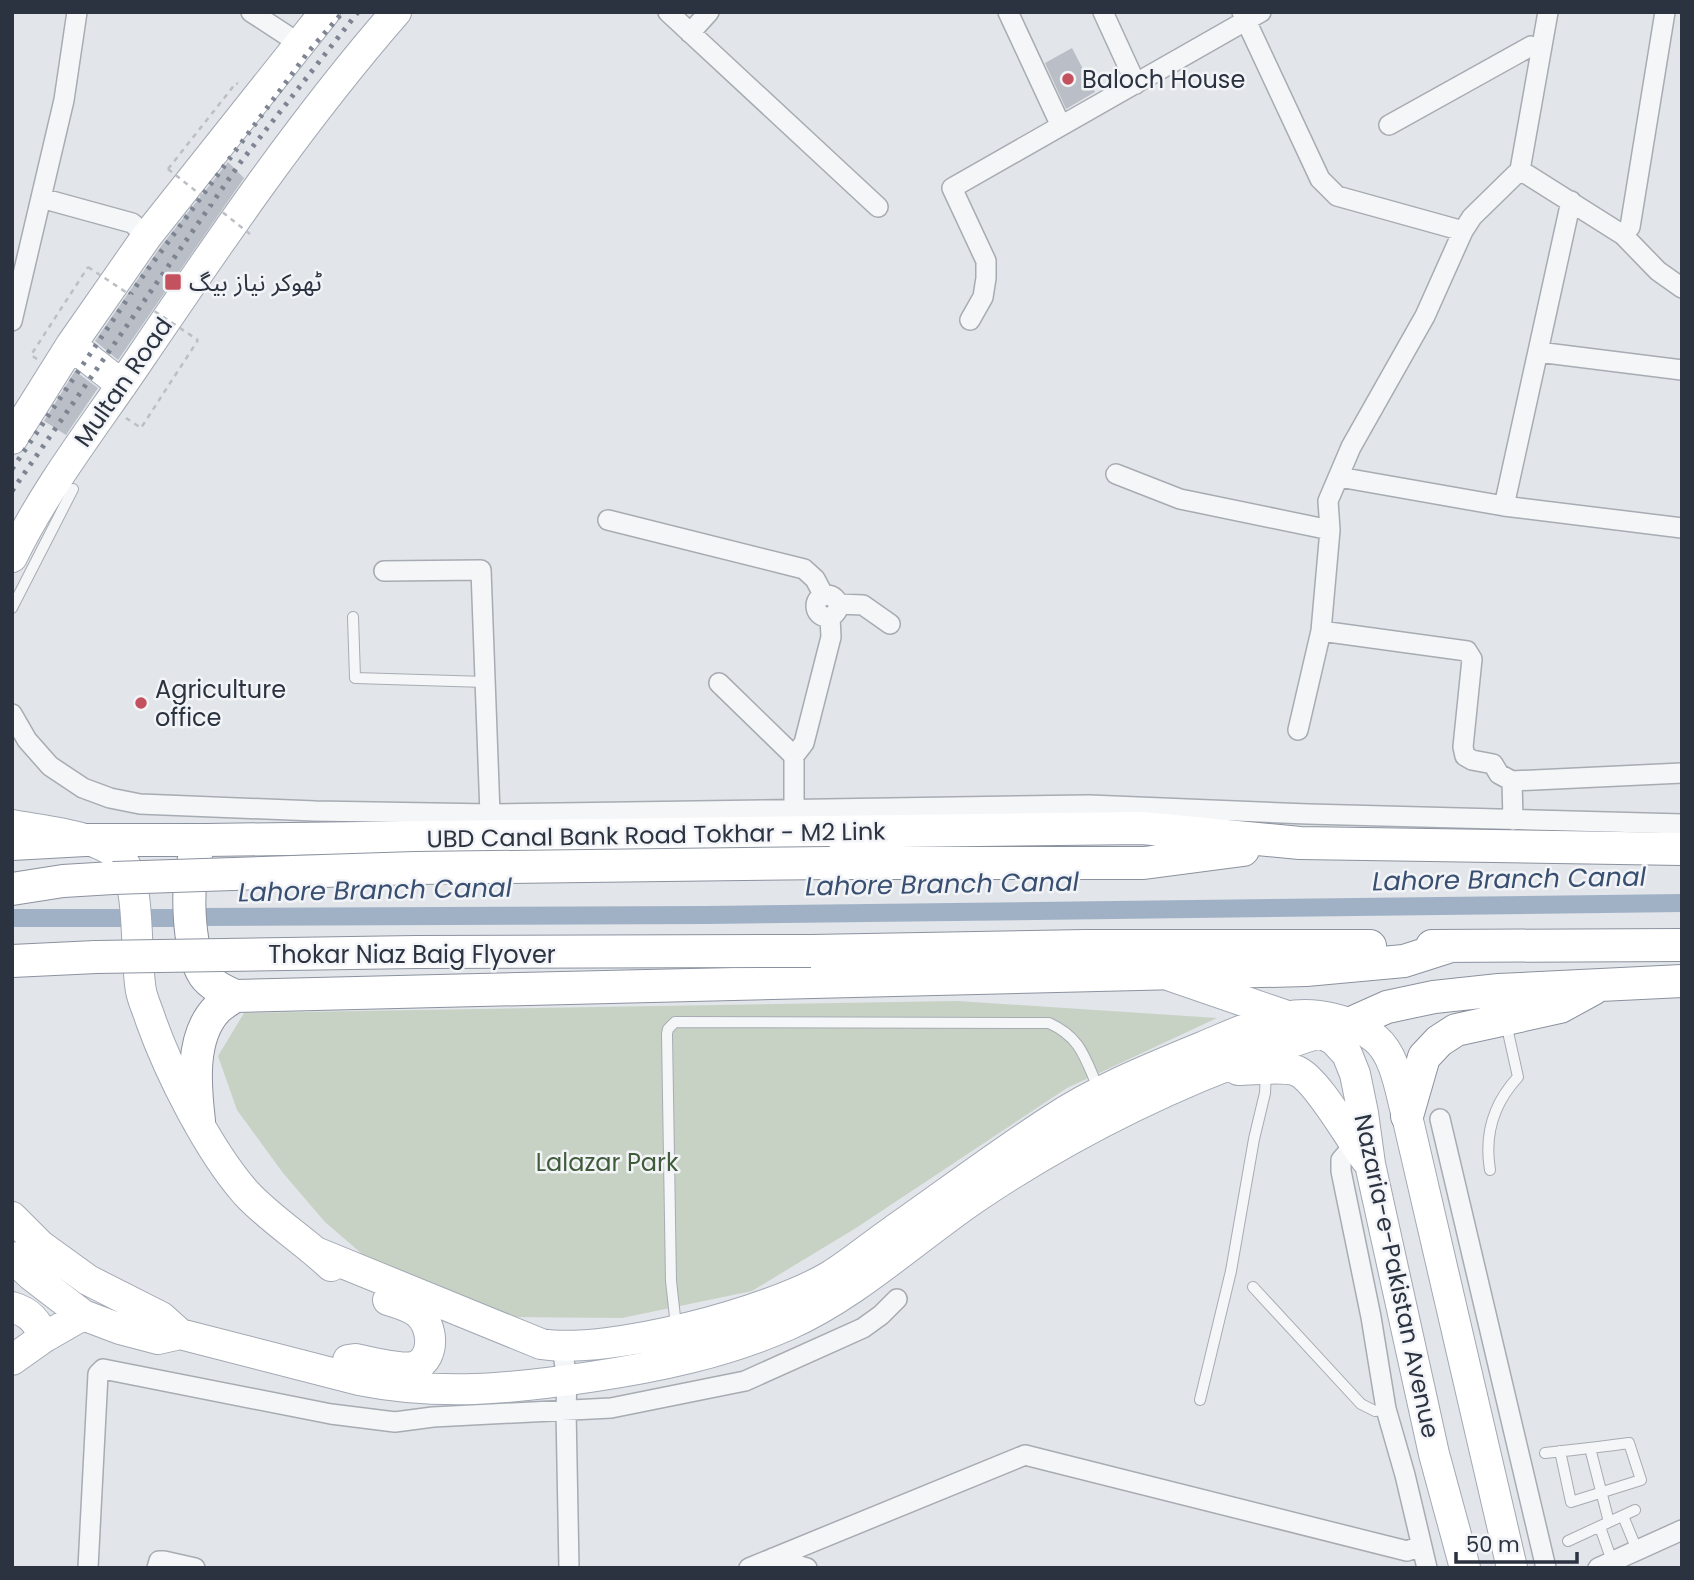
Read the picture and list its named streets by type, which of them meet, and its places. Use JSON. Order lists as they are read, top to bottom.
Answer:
{
  "streets": {
    "highway": ["UBD Canal Bank Road Tokhar - M2 Link", "Thokar Niaz Baig Flyover"],
    "main road": ["Multan Road", "Nazaria-e-Pakistan Avenue"]
  },
  "water": ["Lahore Branch Canal"],
  "parks": ["Lalazar Park"],
  "places": {
    "other": ["Baloch House", "Agriculture office"],
    "transit": ["ٹھوکر نیاز بیگ"]
  },
  "scale_bar": "50 m"
}
